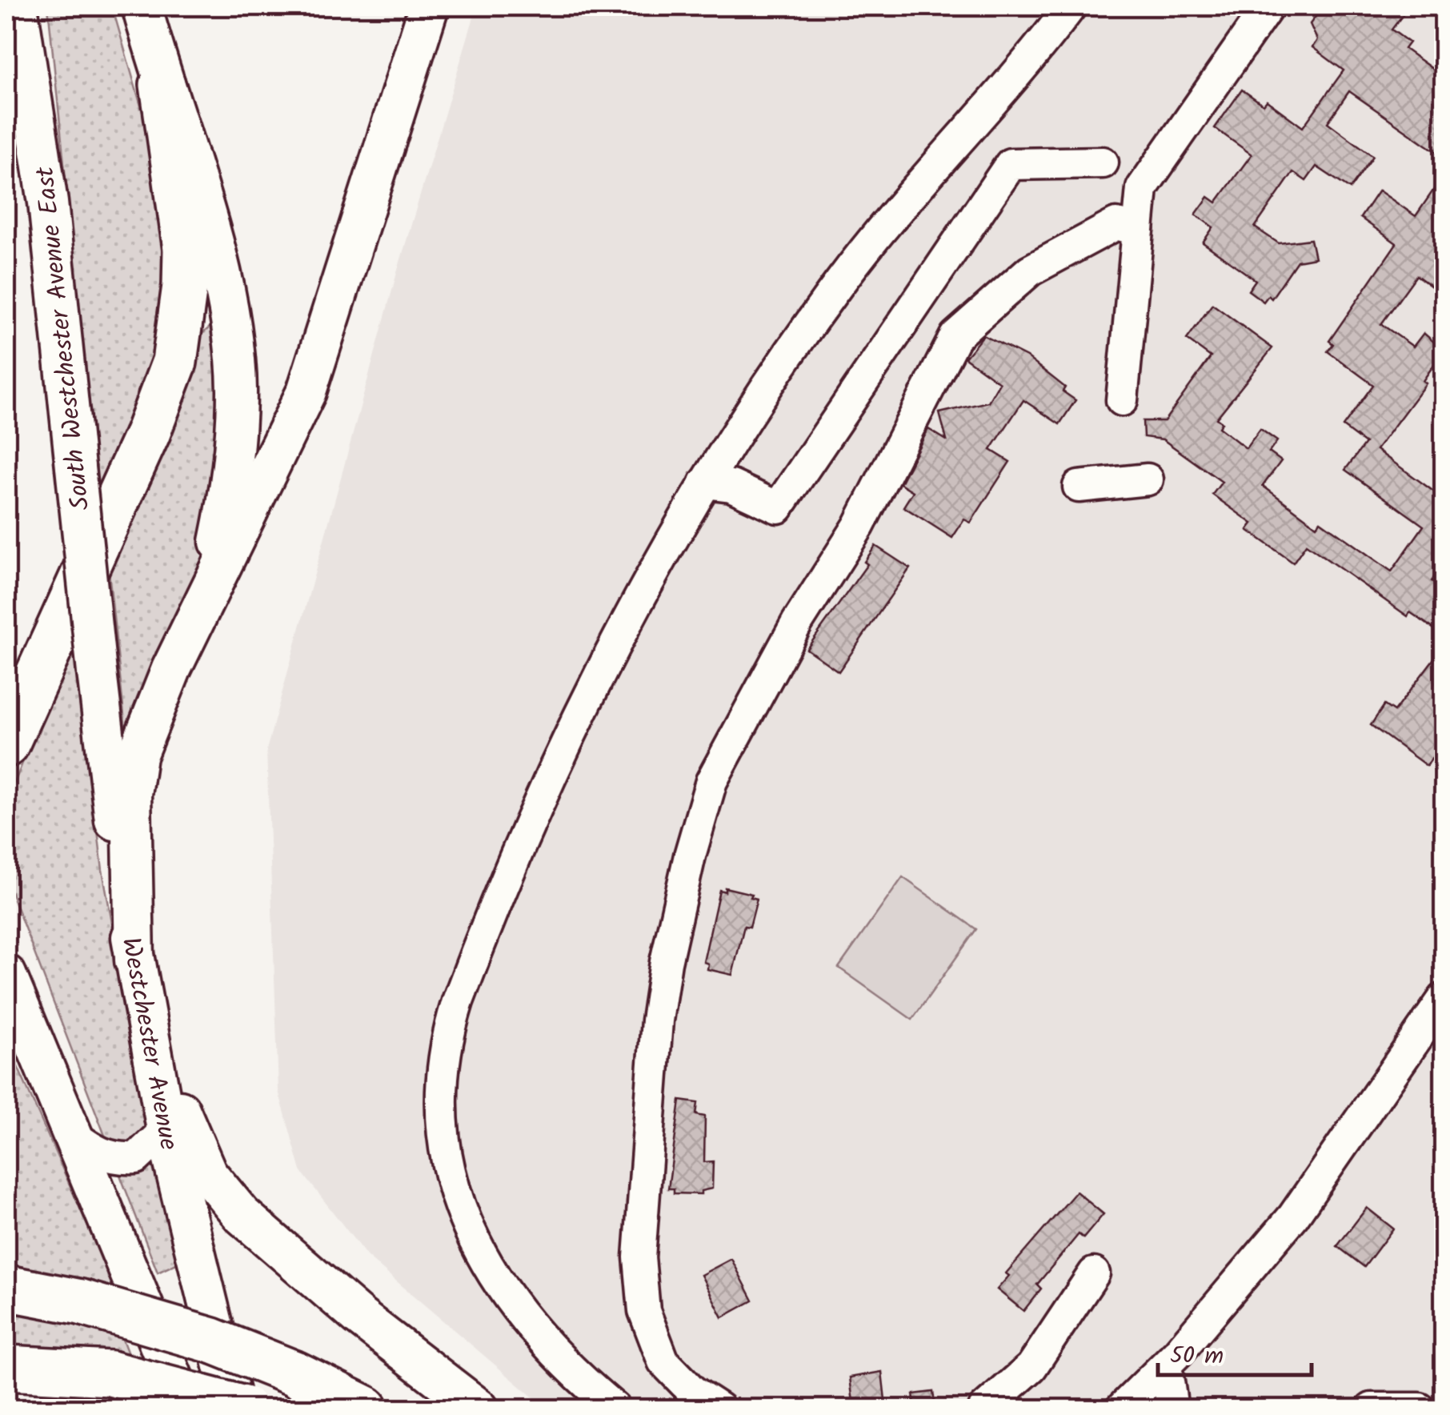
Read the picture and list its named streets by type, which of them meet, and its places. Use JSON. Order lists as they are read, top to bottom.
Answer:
{
  "streets": {
    "main road": ["South Westchester Avenue East", "Westchester Avenue"]
  },
  "crossings": [
    ["South Westchester Avenue East", "Westchester Avenue"]
  ],
  "scale_bar": "50 m"
}
